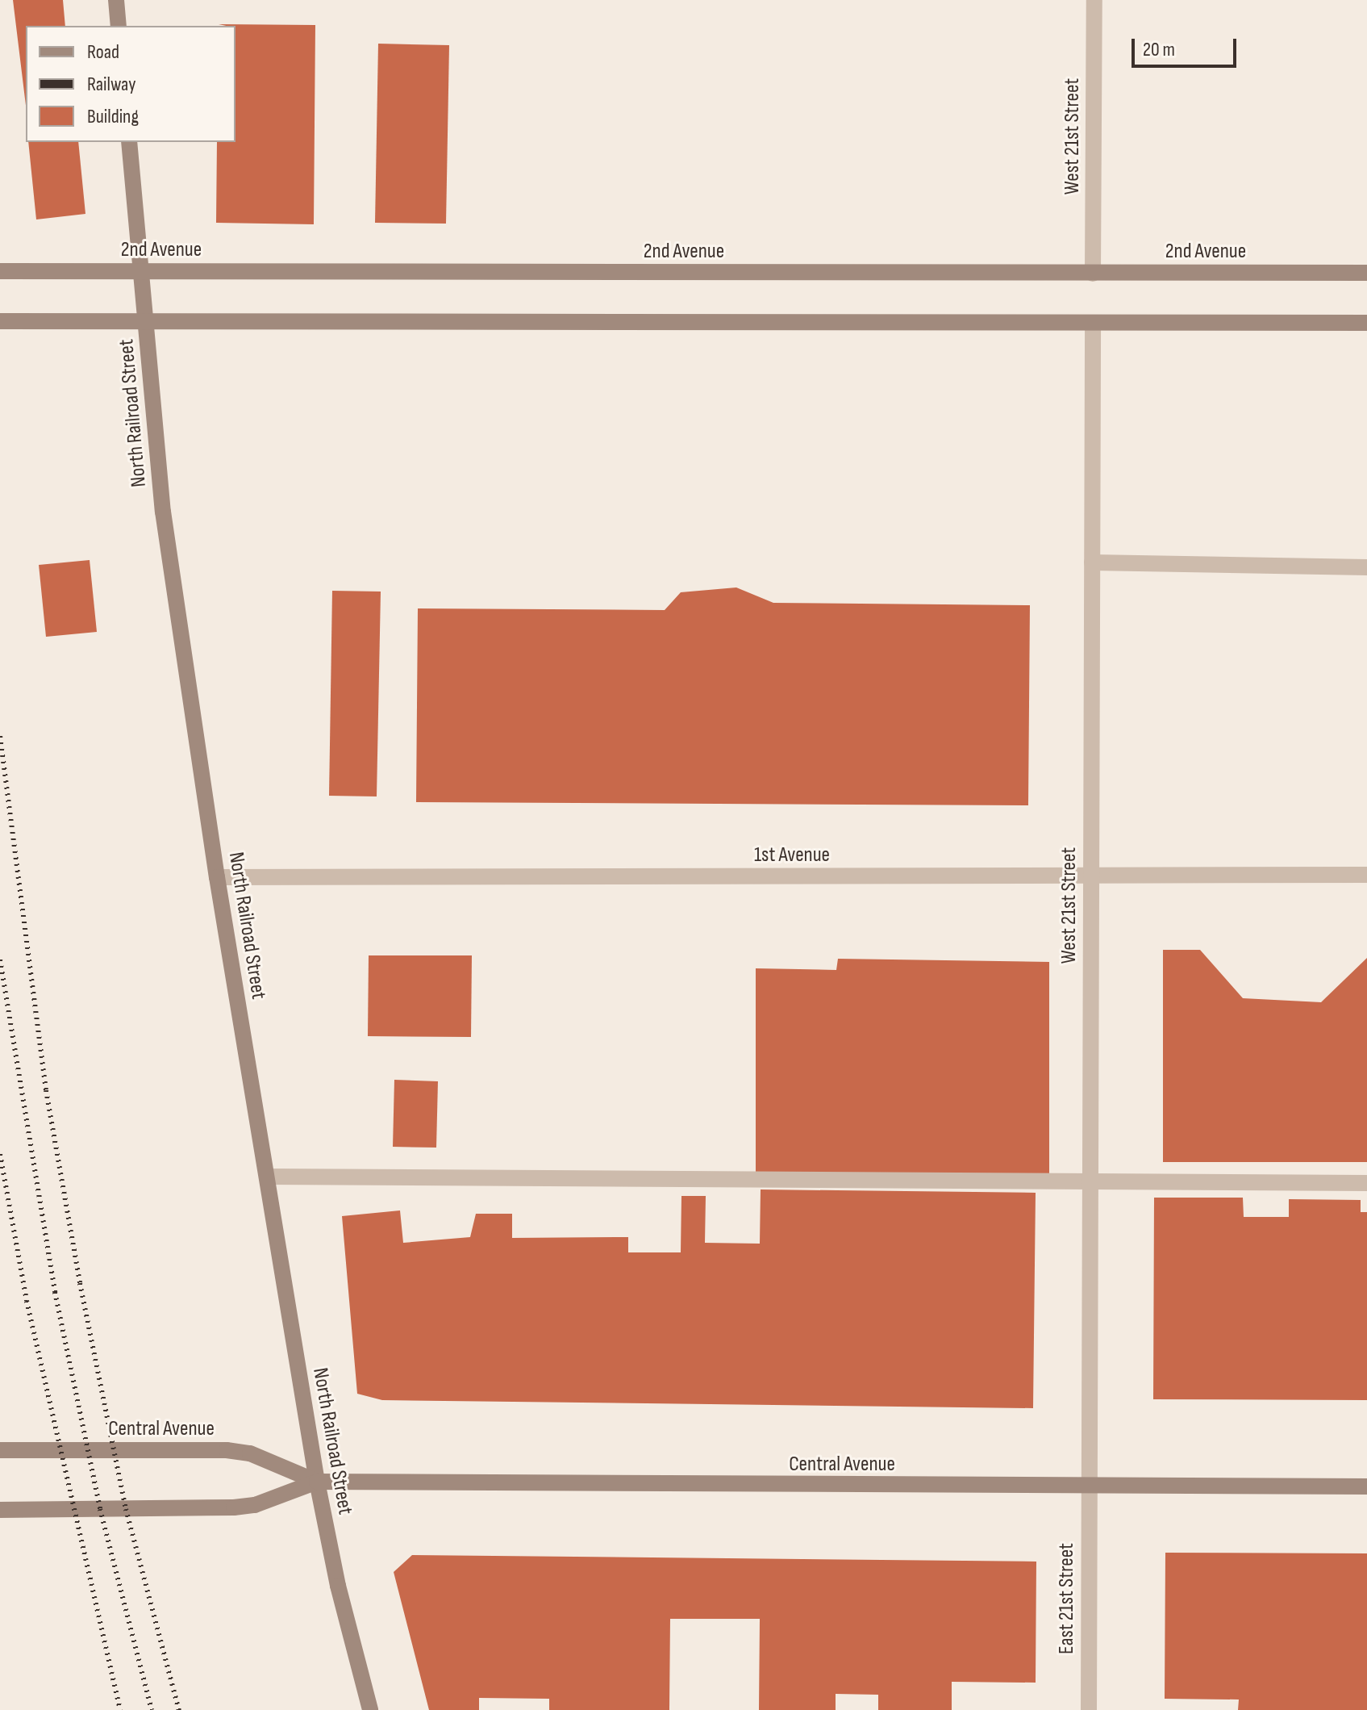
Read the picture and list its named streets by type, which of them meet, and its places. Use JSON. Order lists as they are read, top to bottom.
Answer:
{
  "streets": {
    "main road": ["2nd Avenue", "North Railroad Street", "Central Avenue"],
    "street": ["West 21st Street", "1st Avenue", "East 21st Street"]
  },
  "crossings": [
    ["West 21st Street", "2nd Avenue"],
    ["West 21st Street", "1st Avenue"],
    ["West 21st Street", "Central Avenue"],
    ["West 21st Street", "East 21st Street"],
    ["North Railroad Street", "1st Avenue"],
    ["North Railroad Street", "Central Avenue"],
    ["Central Avenue", "East 21st Street"]
  ],
  "legend": ["Road", "Railway", "Building"],
  "scale_bar": "20 m"
}
